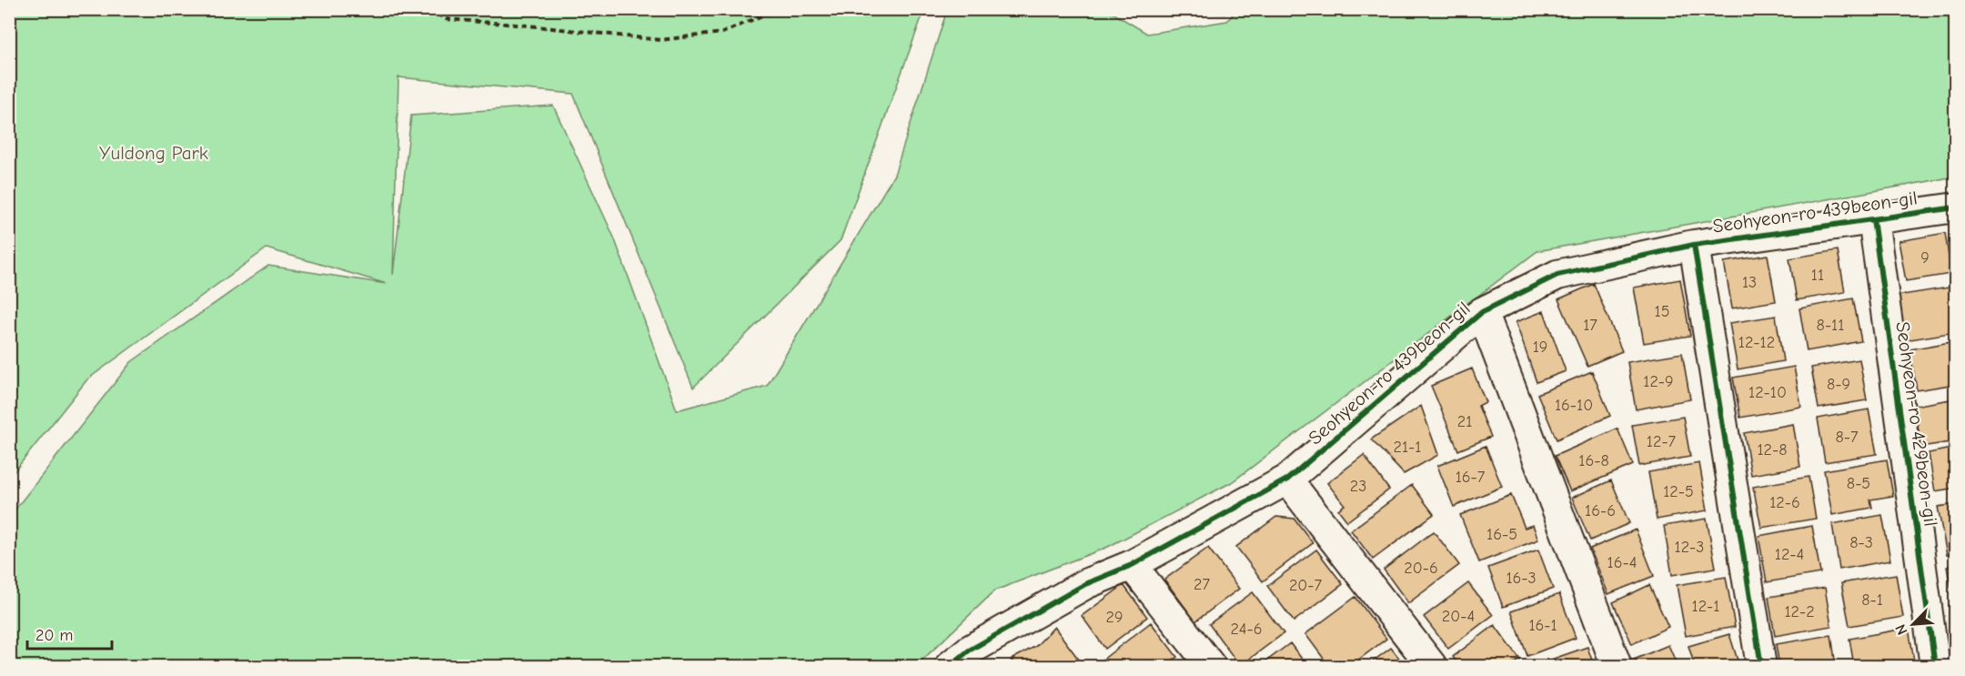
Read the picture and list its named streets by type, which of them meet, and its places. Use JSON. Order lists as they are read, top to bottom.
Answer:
{
  "streets": {
    "street": ["Seohyeon-ro 439beon-gil", "Seohyeon-ro 429beon-gil"]
  },
  "crossings": [
    ["Seohyeon-ro 439beon-gil", "Seohyeon-ro 429beon-gil"]
  ],
  "parks": ["Yuldong Park"],
  "house_numbers": [
    "9",
    "11",
    "13",
    "15",
    "17",
    "8-11",
    "12-12",
    "19",
    "12-9",
    "8-9",
    "12-10",
    "16-10",
    "21",
    "8-7",
    "12-7",
    "21-1",
    "12-8",
    "16-8",
    "16-7",
    "8-5",
    "23",
    "12-5",
    "12-6",
    "16-6",
    "16-5",
    "8-3",
    "12-3",
    "12-4",
    "16-4",
    "20-6",
    "16-3",
    "27",
    "20-7",
    "8-1",
    "12-1",
    "12-2",
    "20-4",
    "29",
    "16-1",
    "24-6"
  ],
  "scale_bar": "20 m",
  "north": "bottom left"
}
